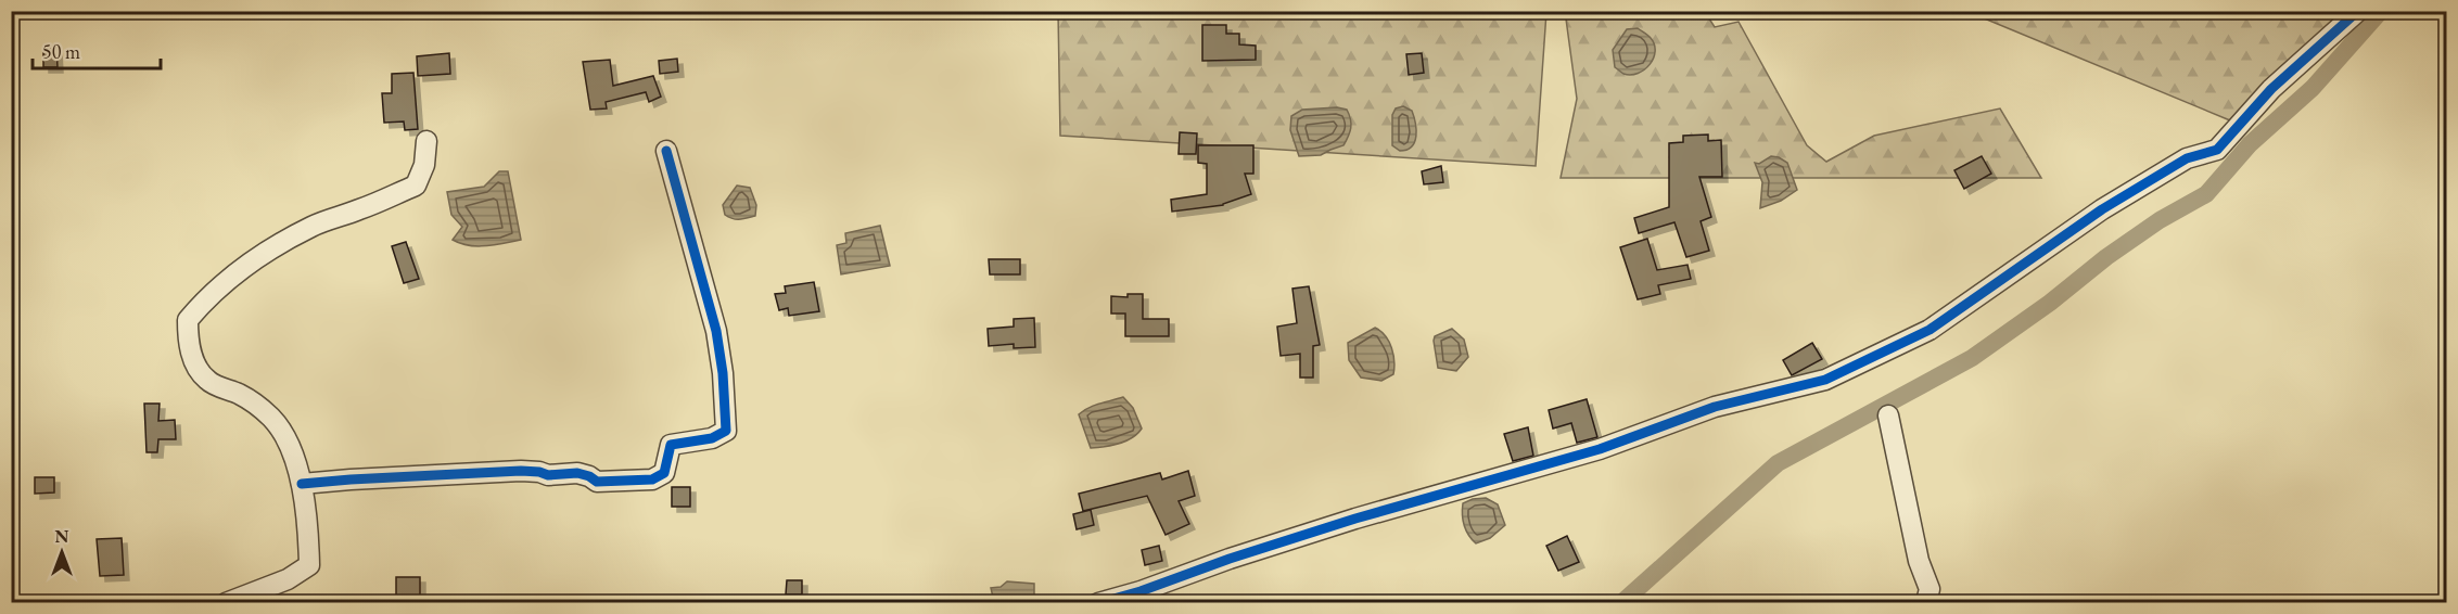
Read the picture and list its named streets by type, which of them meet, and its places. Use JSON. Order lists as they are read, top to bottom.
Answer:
{
  "scale_bar": "50 m",
  "north": "top"
}
